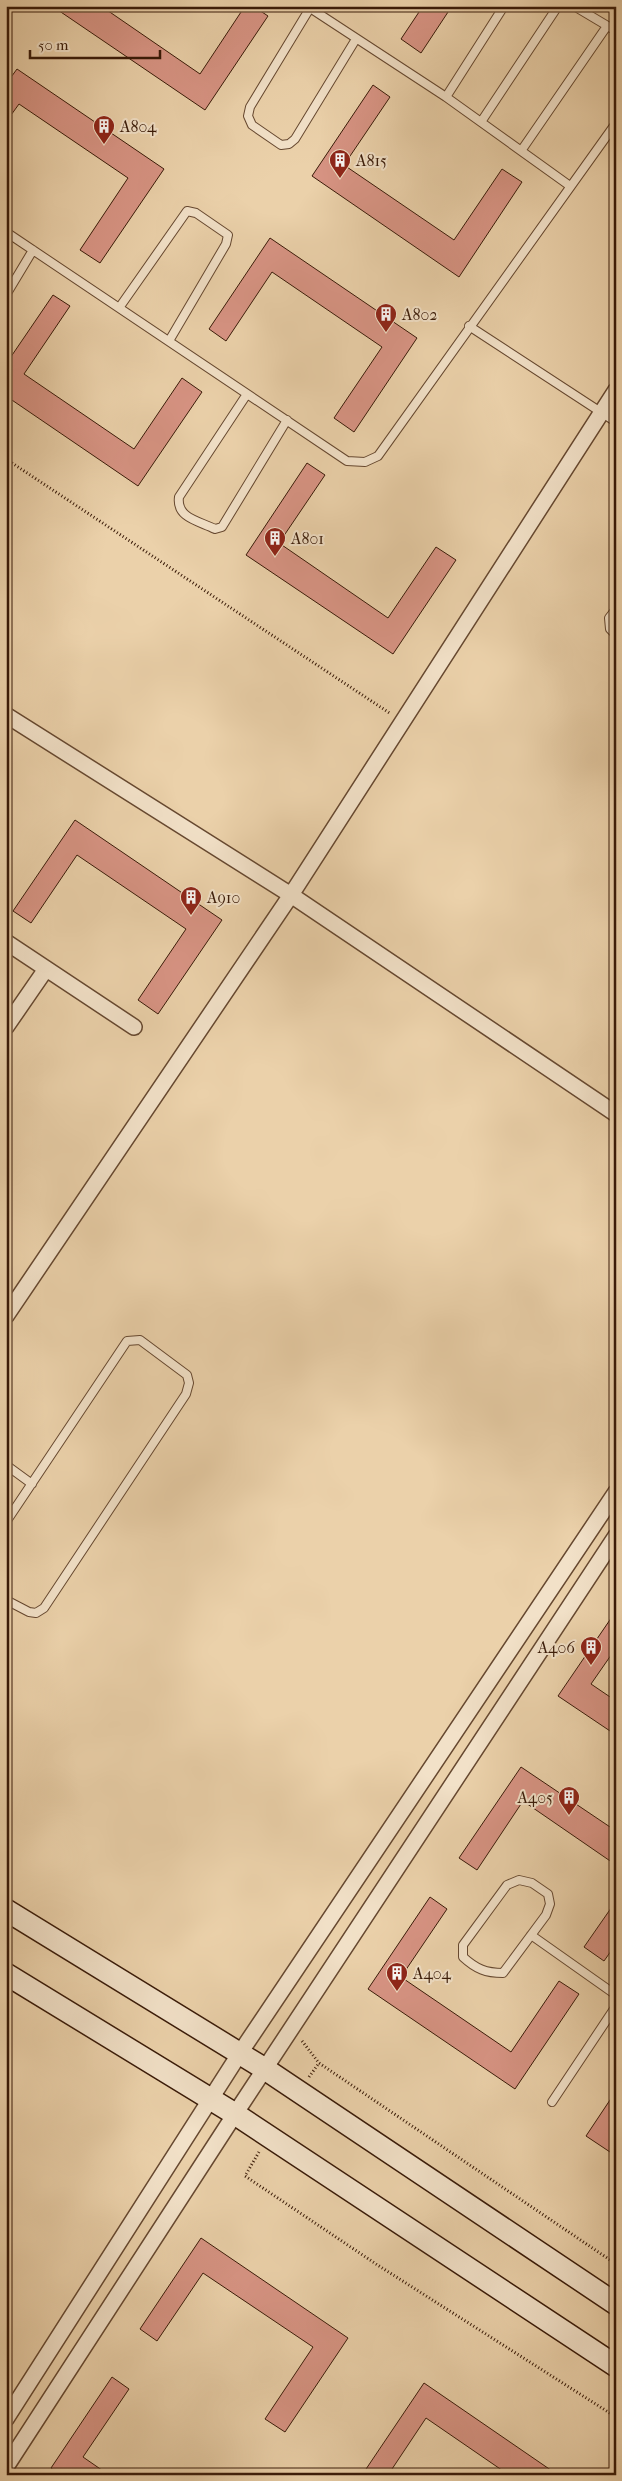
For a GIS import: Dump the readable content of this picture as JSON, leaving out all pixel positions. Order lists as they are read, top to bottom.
{
  "places": {
    "building": [
      "A804",
      "A815",
      "A802",
      "A801",
      "A910",
      "A406",
      "A405",
      "A404"
    ]
  },
  "scale_bar": "50 m"
}
